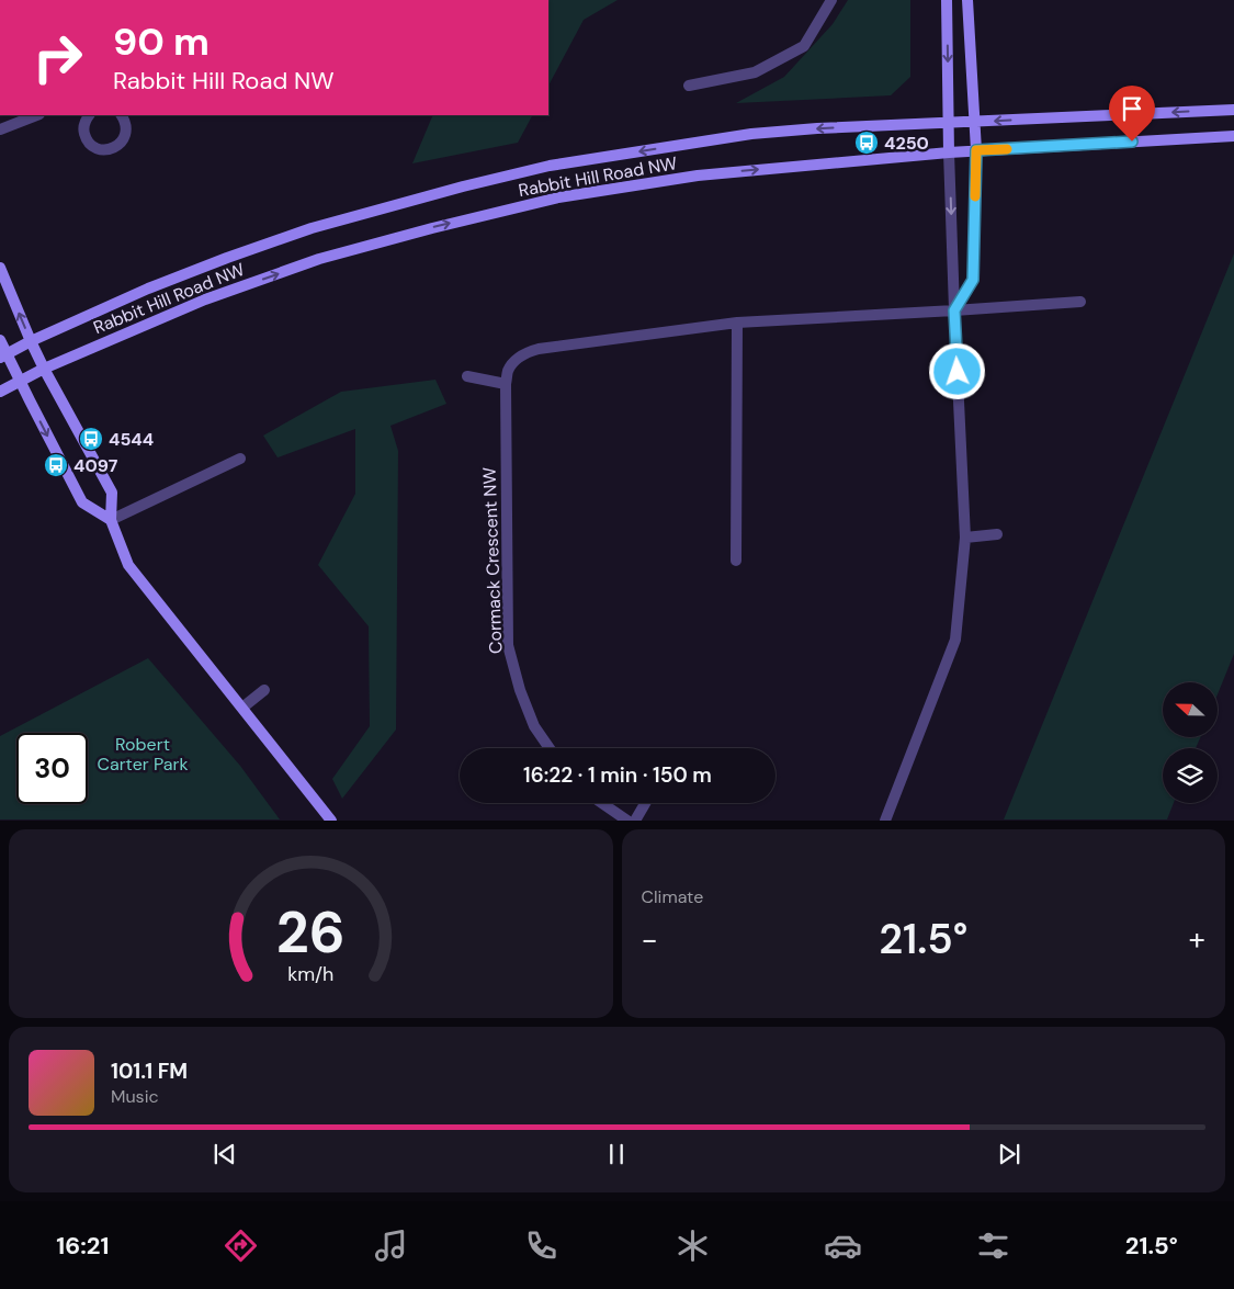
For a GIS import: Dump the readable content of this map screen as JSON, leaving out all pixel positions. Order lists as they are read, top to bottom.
{
  "streets": {
    "main road": ["Rabbit Hill Road NW"],
    "street": ["Cormack Crescent NW"]
  },
  "parks": ["Robert Carter Park"],
  "places": {
    "bus stop": ["4250", "4544", "4097"]
  },
  "north": "left",
  "page": {
    "turn": ["90 m", "Rabbit Hill Road NW"],
    "limit": "30",
    "trip": "16:22 · 1 min · 150 m",
    "tile": "Climate",
    "heat": ["−", "21.5°", "+"],
    "song": ["101.1 FM", "Music"],
    "tabs": ["16:21", "21.5°"],
    "gauge": ["26", "km/h"]
  }
}
